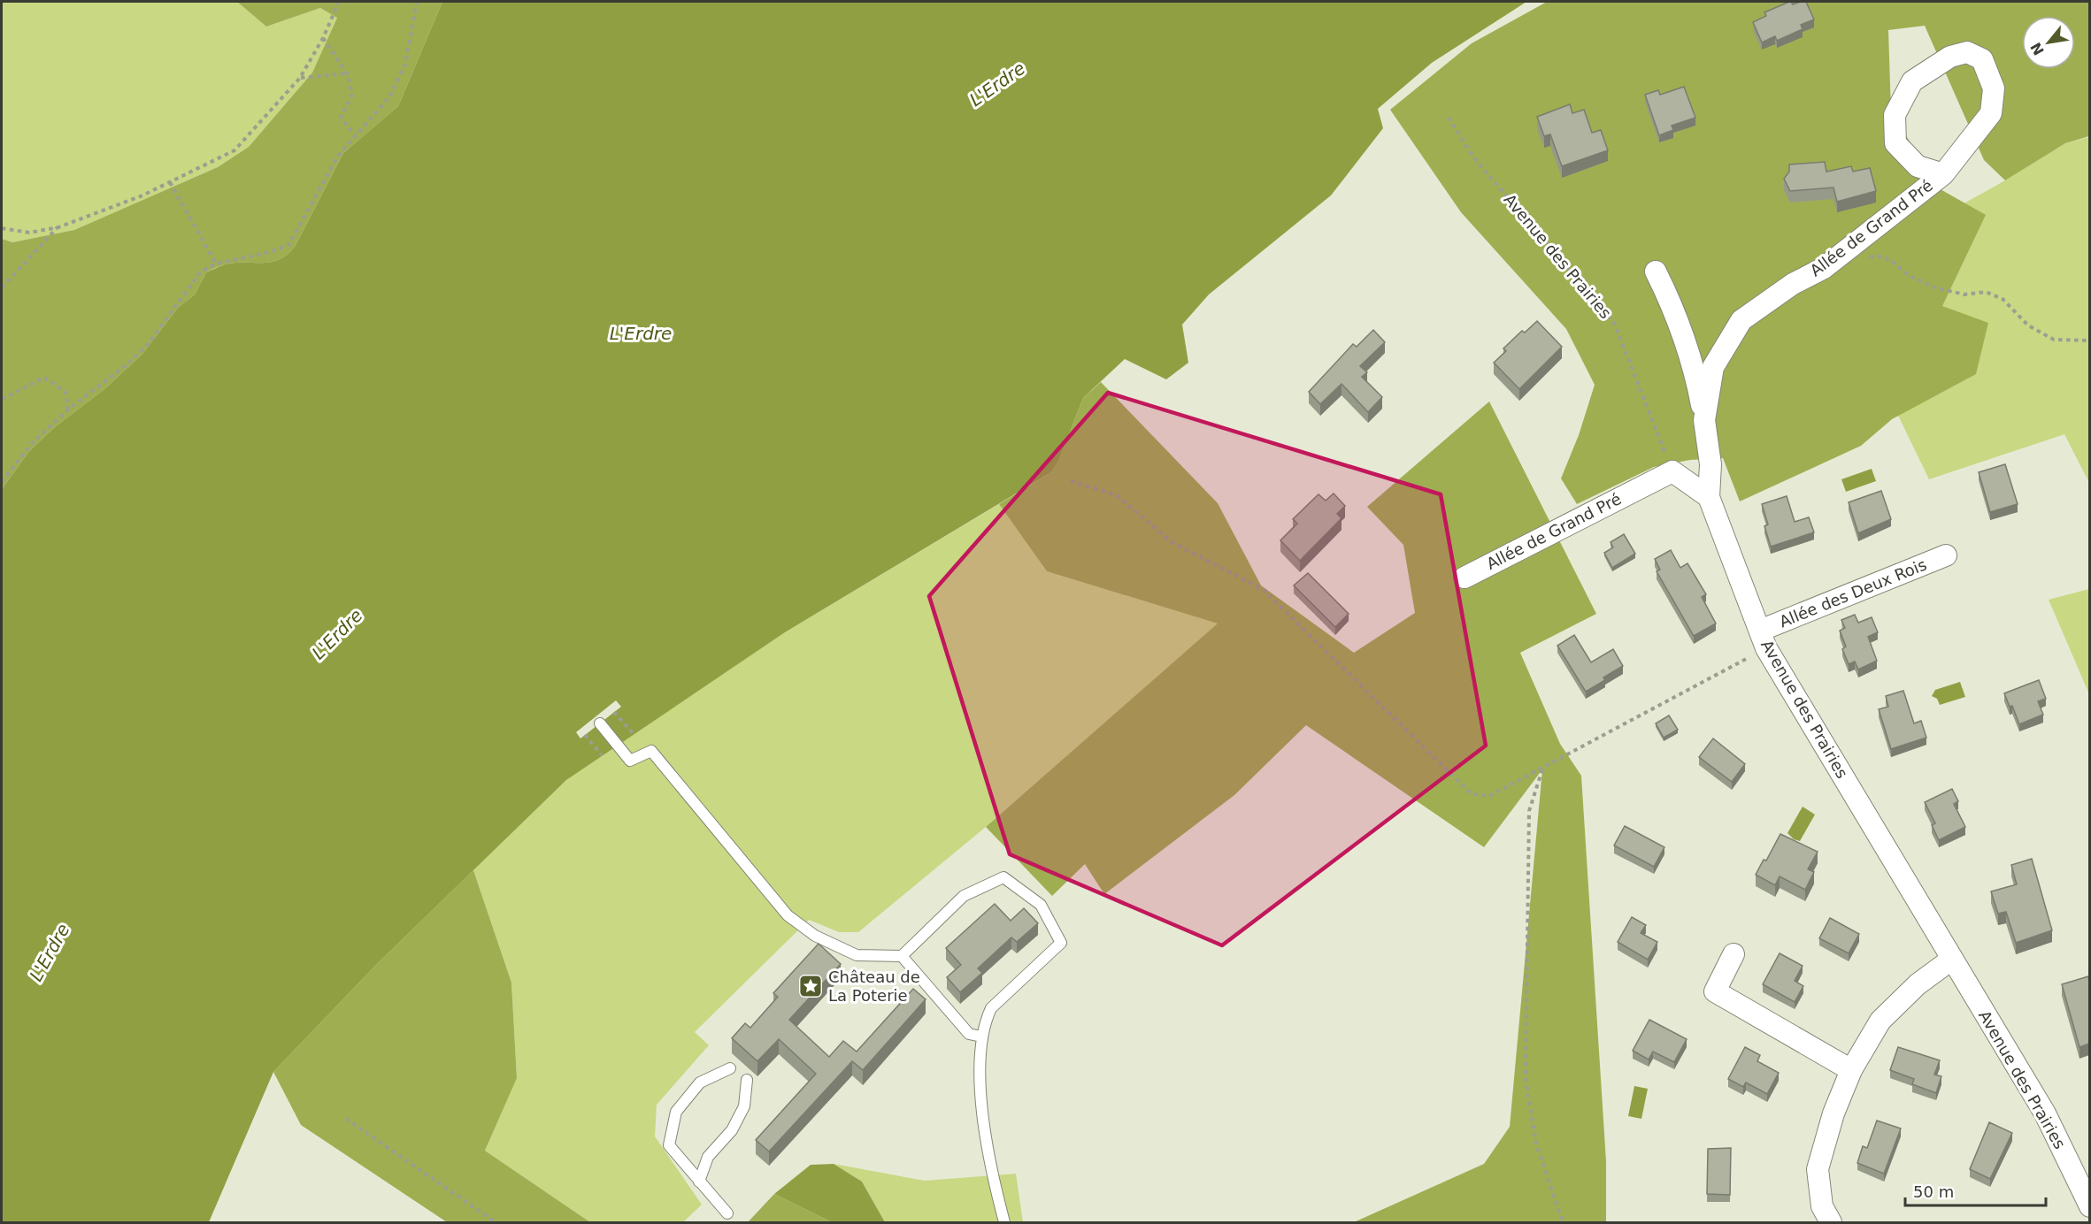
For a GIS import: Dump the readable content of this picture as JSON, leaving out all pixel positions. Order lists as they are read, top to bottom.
{
  "streets": {
    "street": ["Allée de Grand Pré", "Avenue des Prairies", "Allée des Deux Rois"]
  },
  "crossings": [
    ["Allée de Grand Pré", "Avenue des Prairies"],
    ["Avenue des Prairies", "Allée des Deux Rois"]
  ],
  "water": ["L'Erdre"],
  "places": {
    "place": ["Château de La Poterie"]
  },
  "scale_bar": "50 m",
  "north": "bottom left"
}
